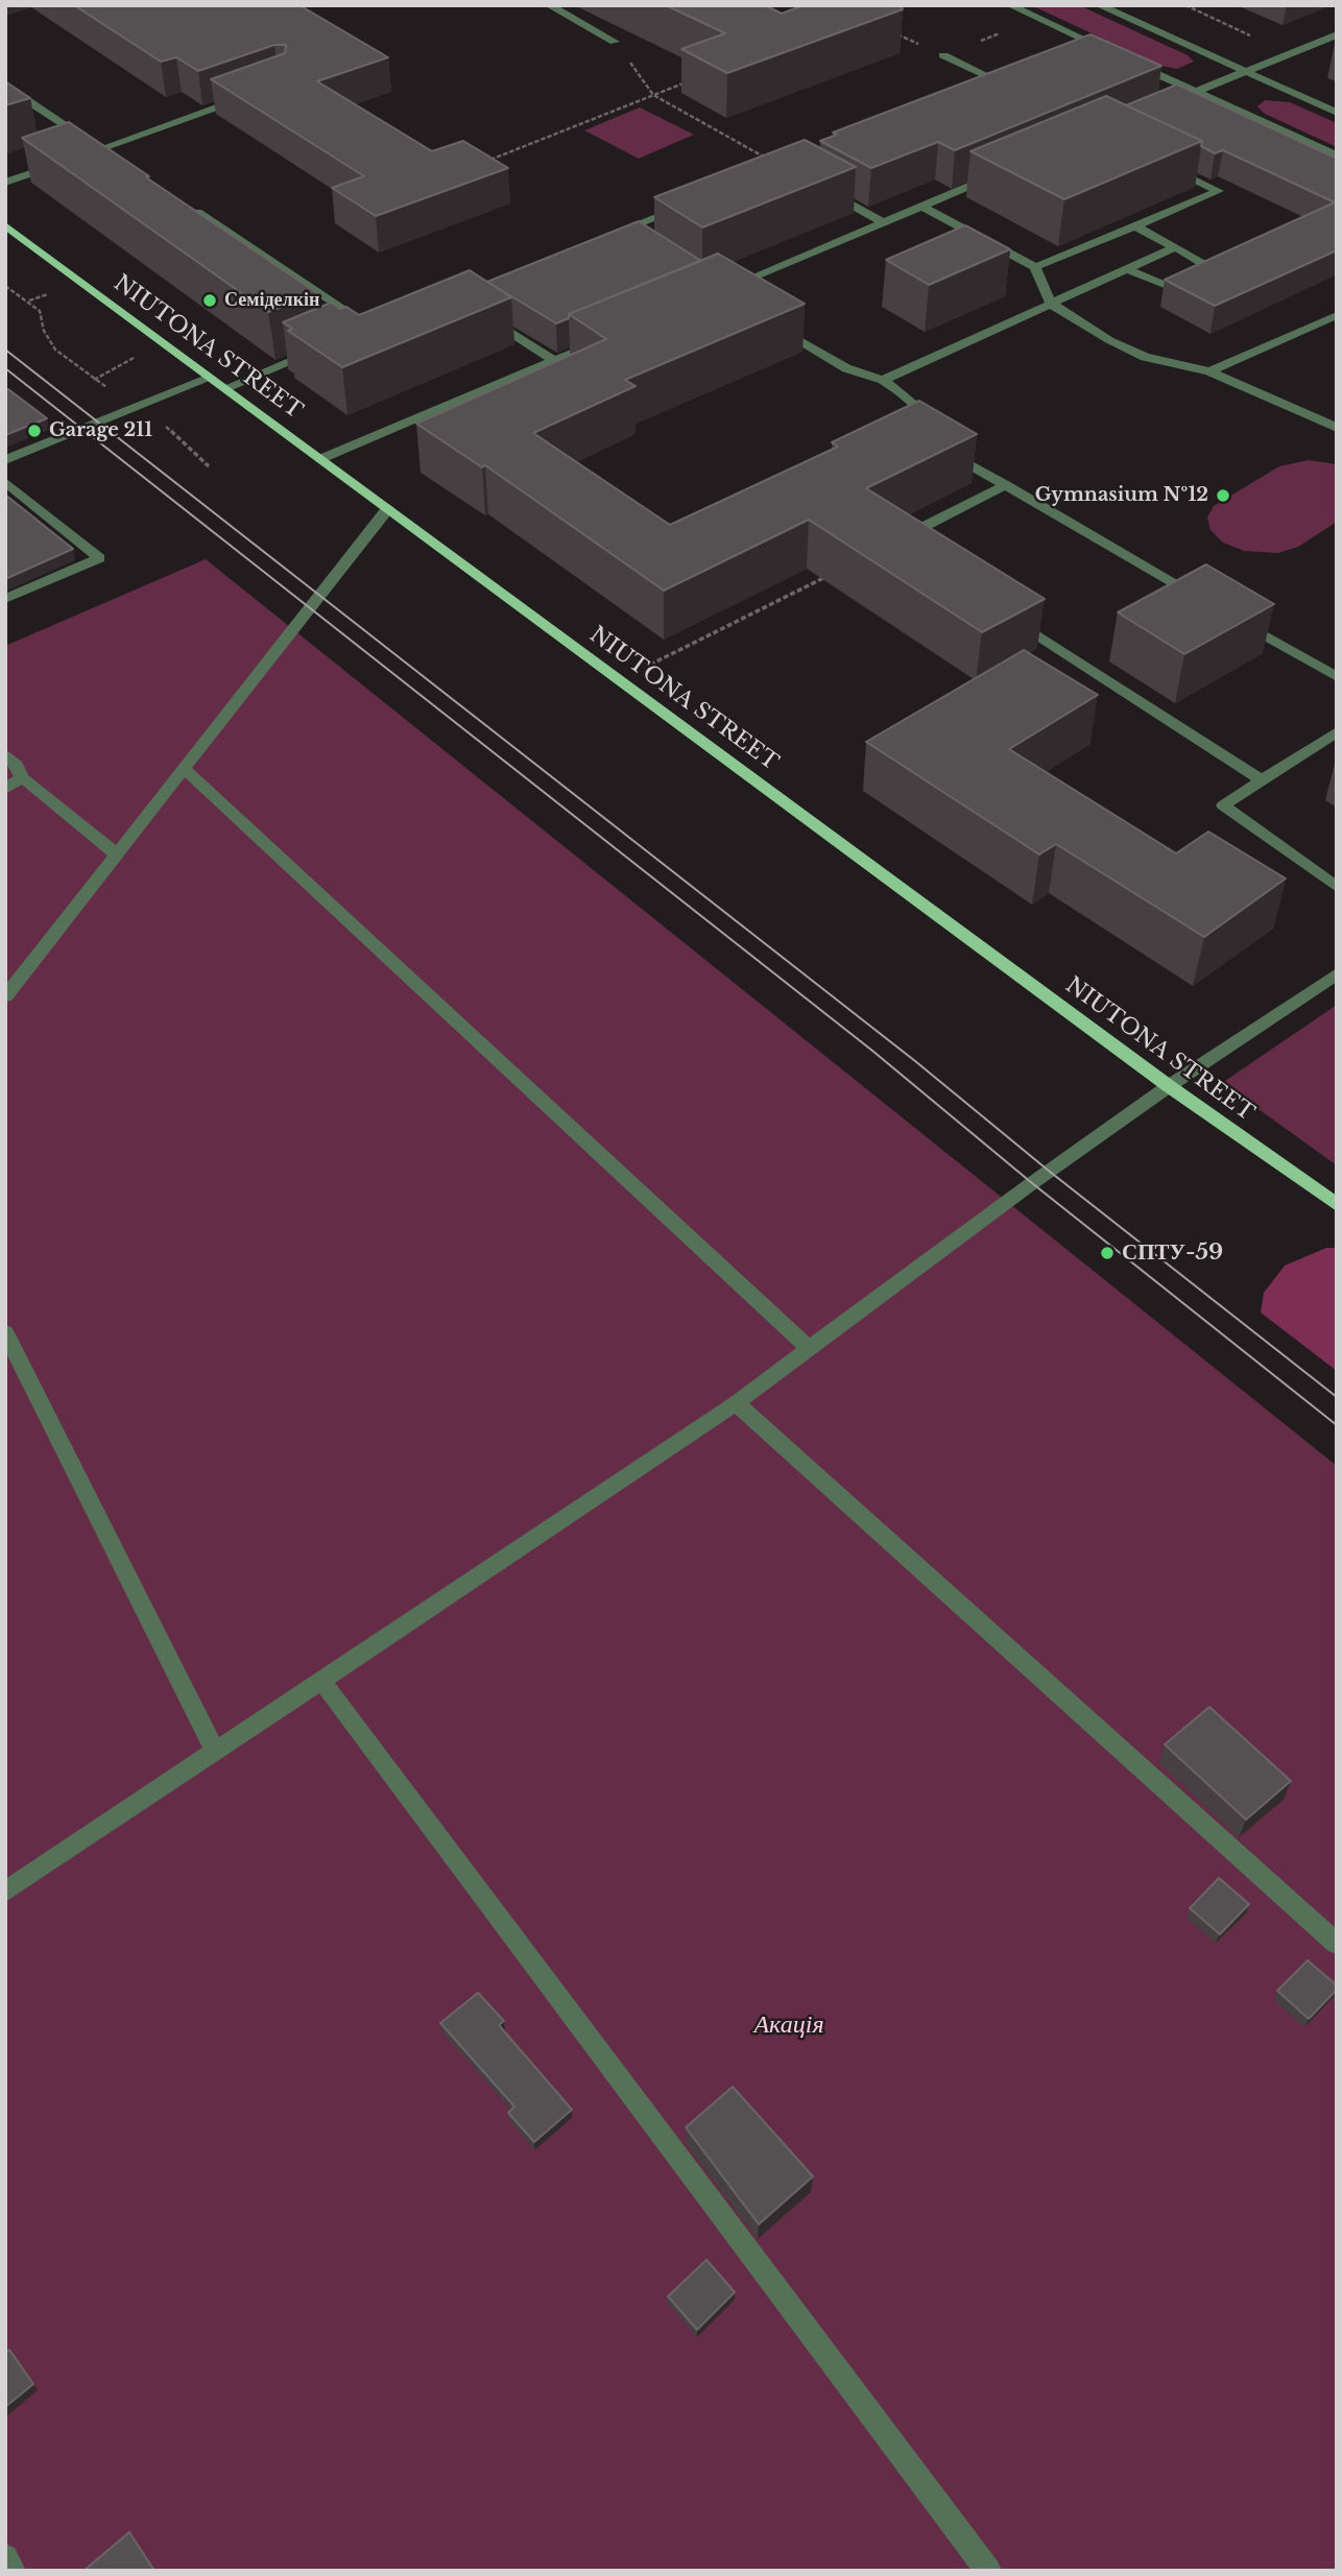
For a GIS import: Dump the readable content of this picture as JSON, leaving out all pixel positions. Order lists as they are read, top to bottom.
{
  "streets": {
    "main road": ["NIUTONA STREET"]
  },
  "parks": ["Акація"],
  "places": [
    "Семіделкін",
    "Garage 211",
    "Gymnasium №12",
    "СПТУ-59"
  ]
}
